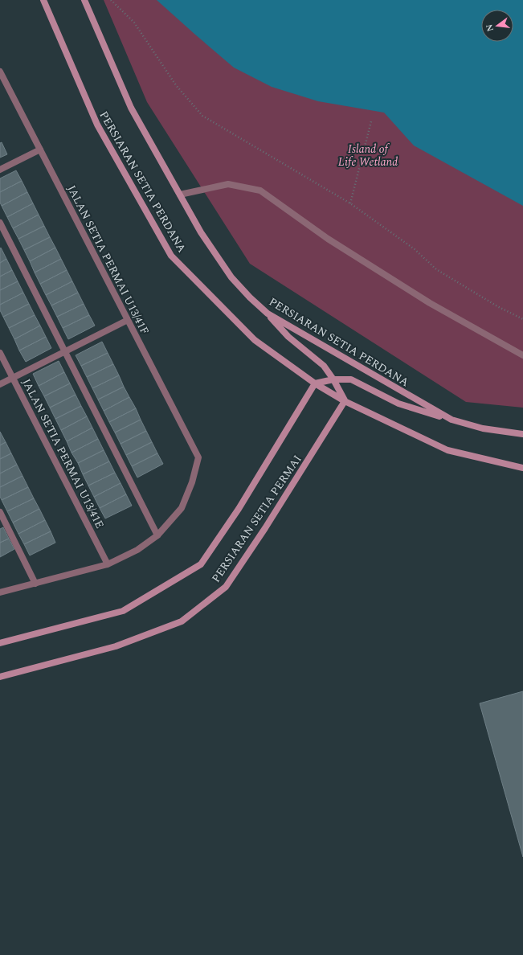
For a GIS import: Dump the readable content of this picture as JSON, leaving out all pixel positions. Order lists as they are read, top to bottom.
{
  "streets": {
    "main road": ["PERSIARAN SETIA PERDANA", "PERSIARAN SETIA PERMAI"],
    "street": ["JALAN SETIA PERMAI U13/41F", "JALAN SETIA PERMAI U13/41E"]
  },
  "crossings": [
    ["PERSIARAN SETIA PERDANA", "PERSIARAN SETIA PERMAI"]
  ],
  "parks": ["Island of Life Wetland"],
  "north": "left"
}
